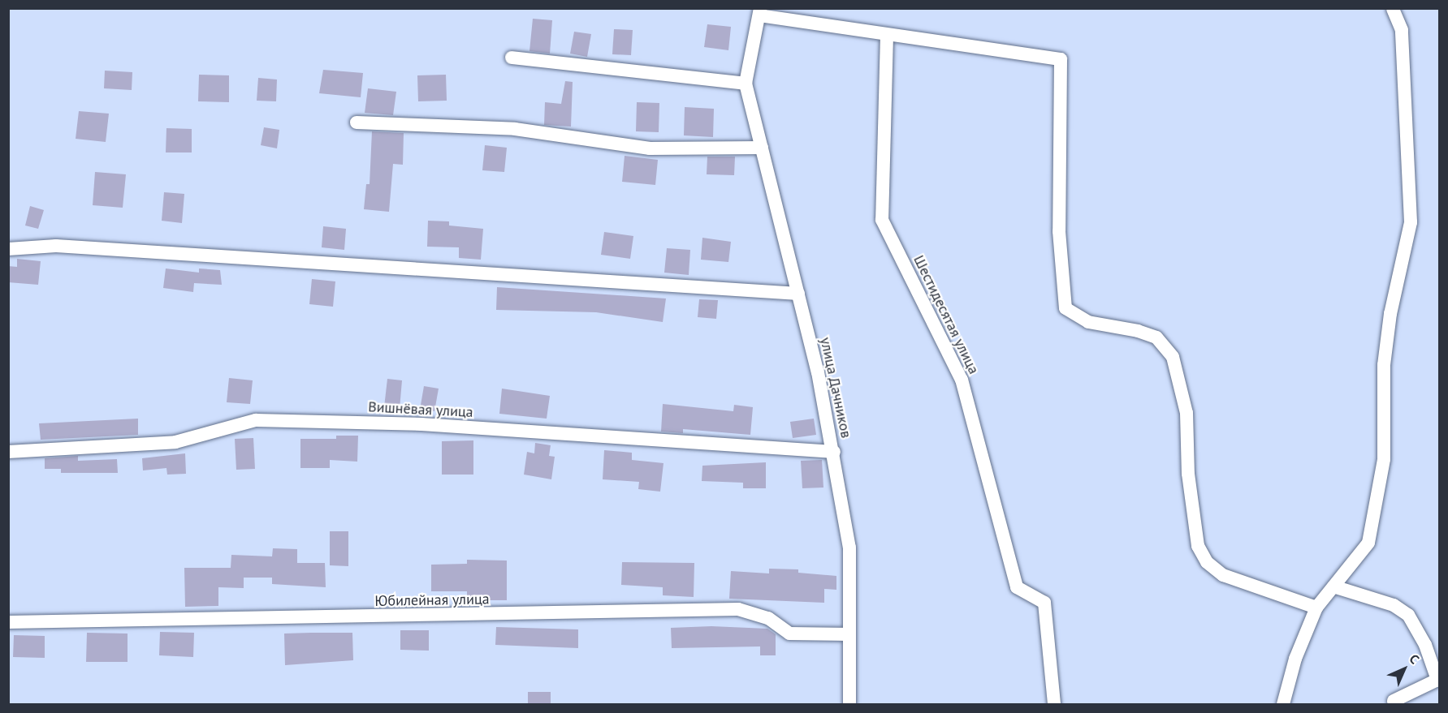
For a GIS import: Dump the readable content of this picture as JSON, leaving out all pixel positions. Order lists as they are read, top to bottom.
{
  "streets": {
    "street": [
      "Шестидесятая улица",
      "улица Дачников",
      "Вишнёвая улица",
      "Юбилейная улица"
    ]
  },
  "crossings": [
    ["улица Дачников", "Вишнёвая улица"],
    ["улица Дачников", "Юбилейная улица"]
  ],
  "north": "top right"
}
